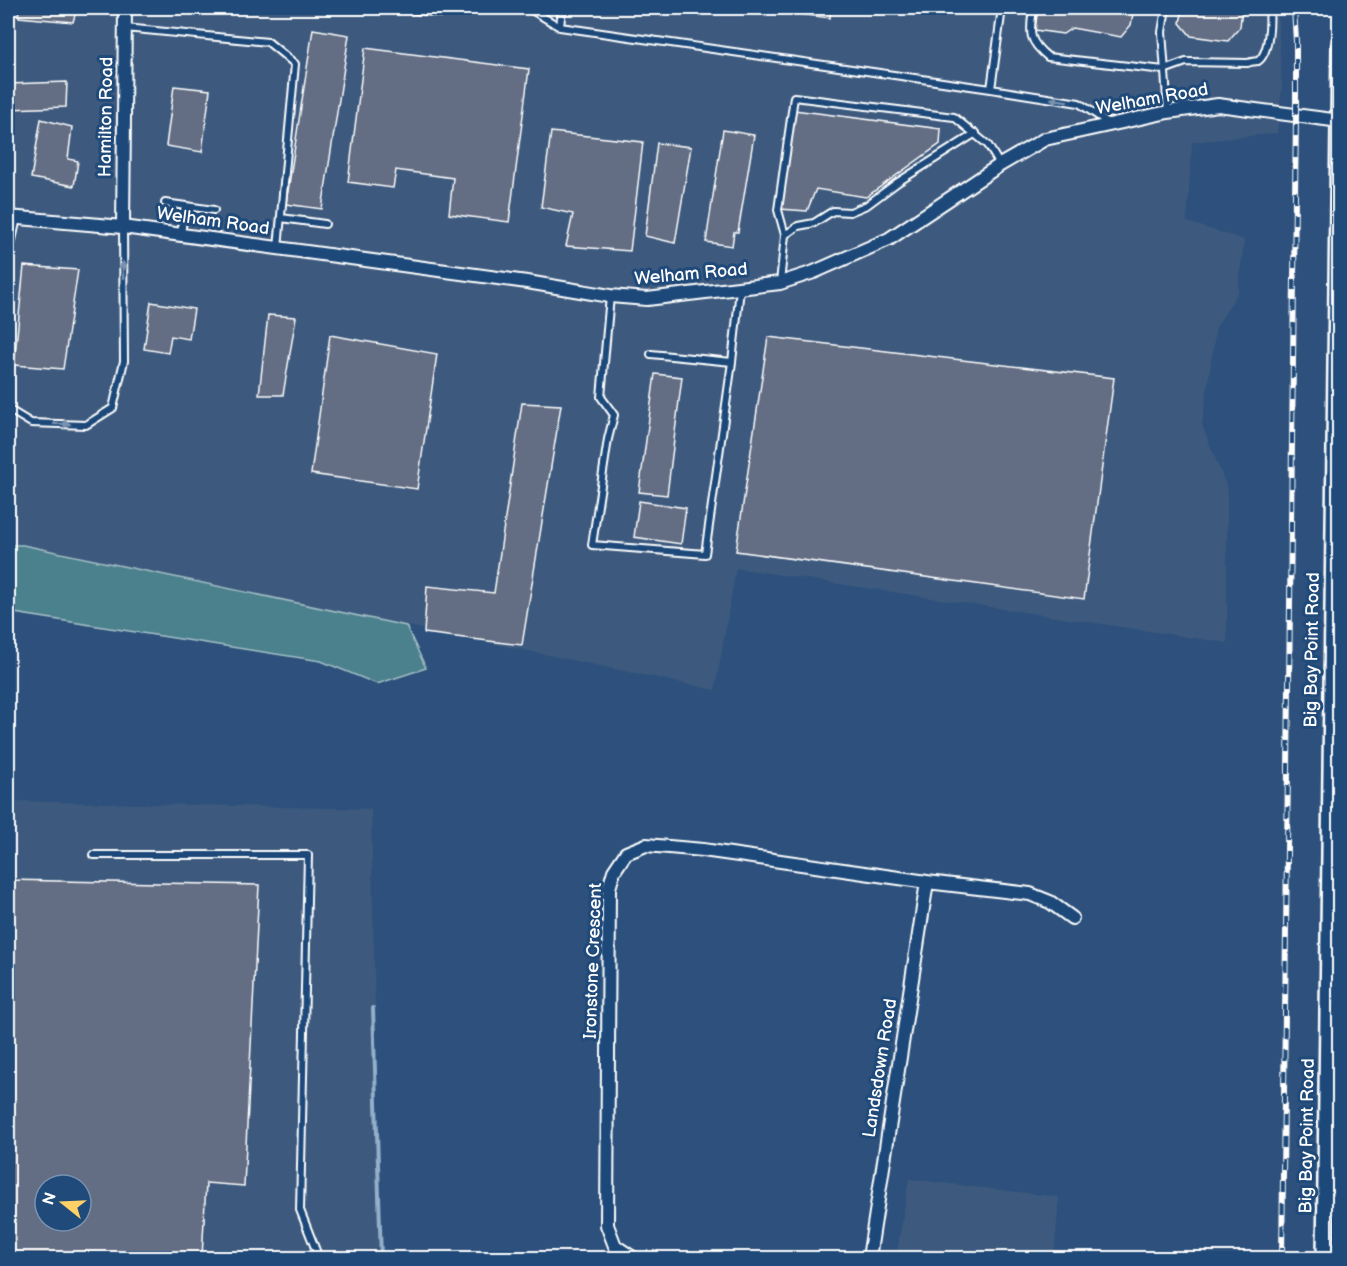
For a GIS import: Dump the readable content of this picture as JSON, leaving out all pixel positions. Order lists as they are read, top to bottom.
{
  "streets": {
    "street": [
      "Welham Road",
      "Hamilton Road",
      "Big Bay Point Road",
      "Ironstone Crescent",
      "Landsdown Road"
    ]
  },
  "crossings": [
    ["Welham Road", "Hamilton Road"],
    ["Welham Road", "Big Bay Point Road"],
    ["Ironstone Crescent", "Landsdown Road"]
  ],
  "north": "left"
}
